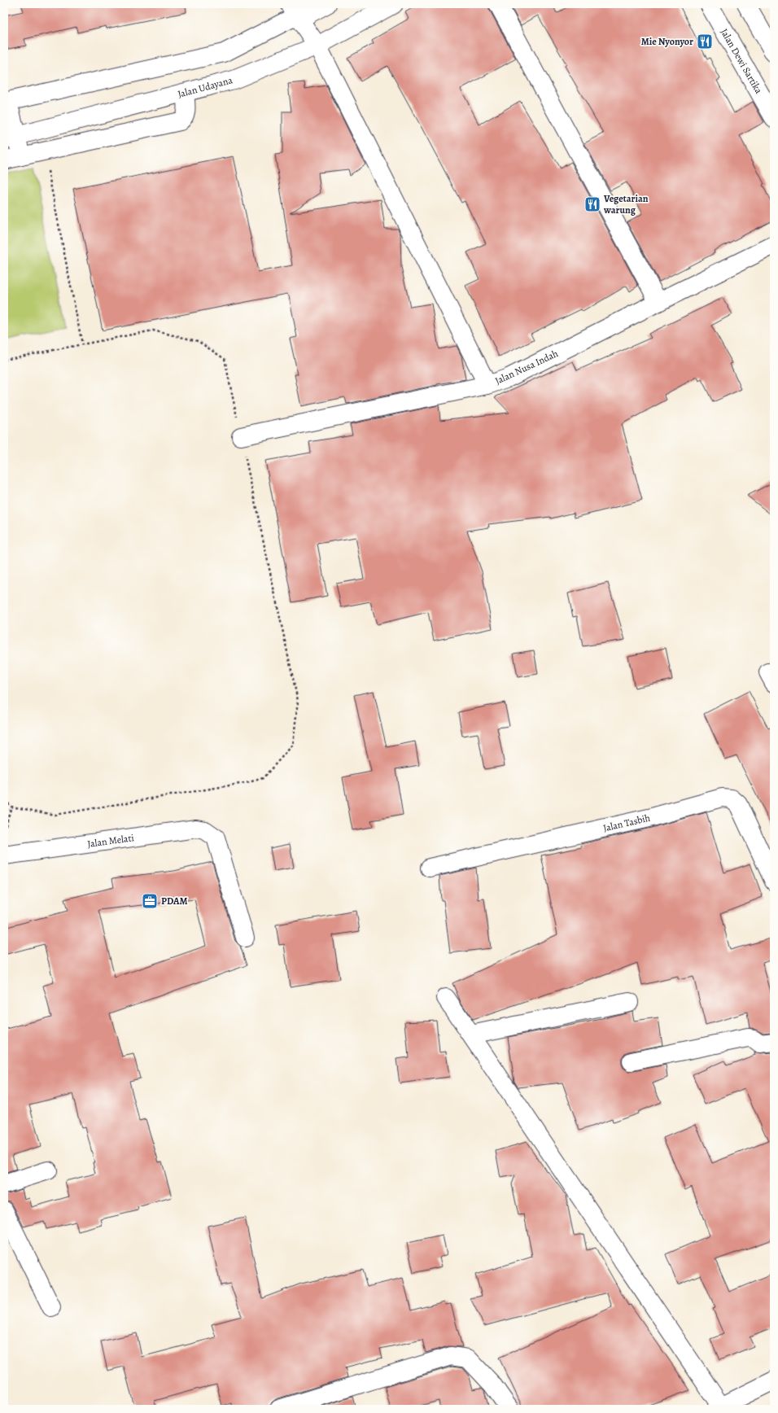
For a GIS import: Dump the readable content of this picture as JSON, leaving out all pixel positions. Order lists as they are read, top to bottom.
{
  "streets": {
    "street": [
      "Jalan Dewi Sartika",
      "Jalan Udayana",
      "Jalan Nusa Indah",
      "Jalan Tasbih",
      "Jalan Melati"
    ]
  },
  "places": {
    "restaurant": ["Mie Nyonyor", "Vegetarian warung"],
    "office": ["PDAM"]
  }
}
